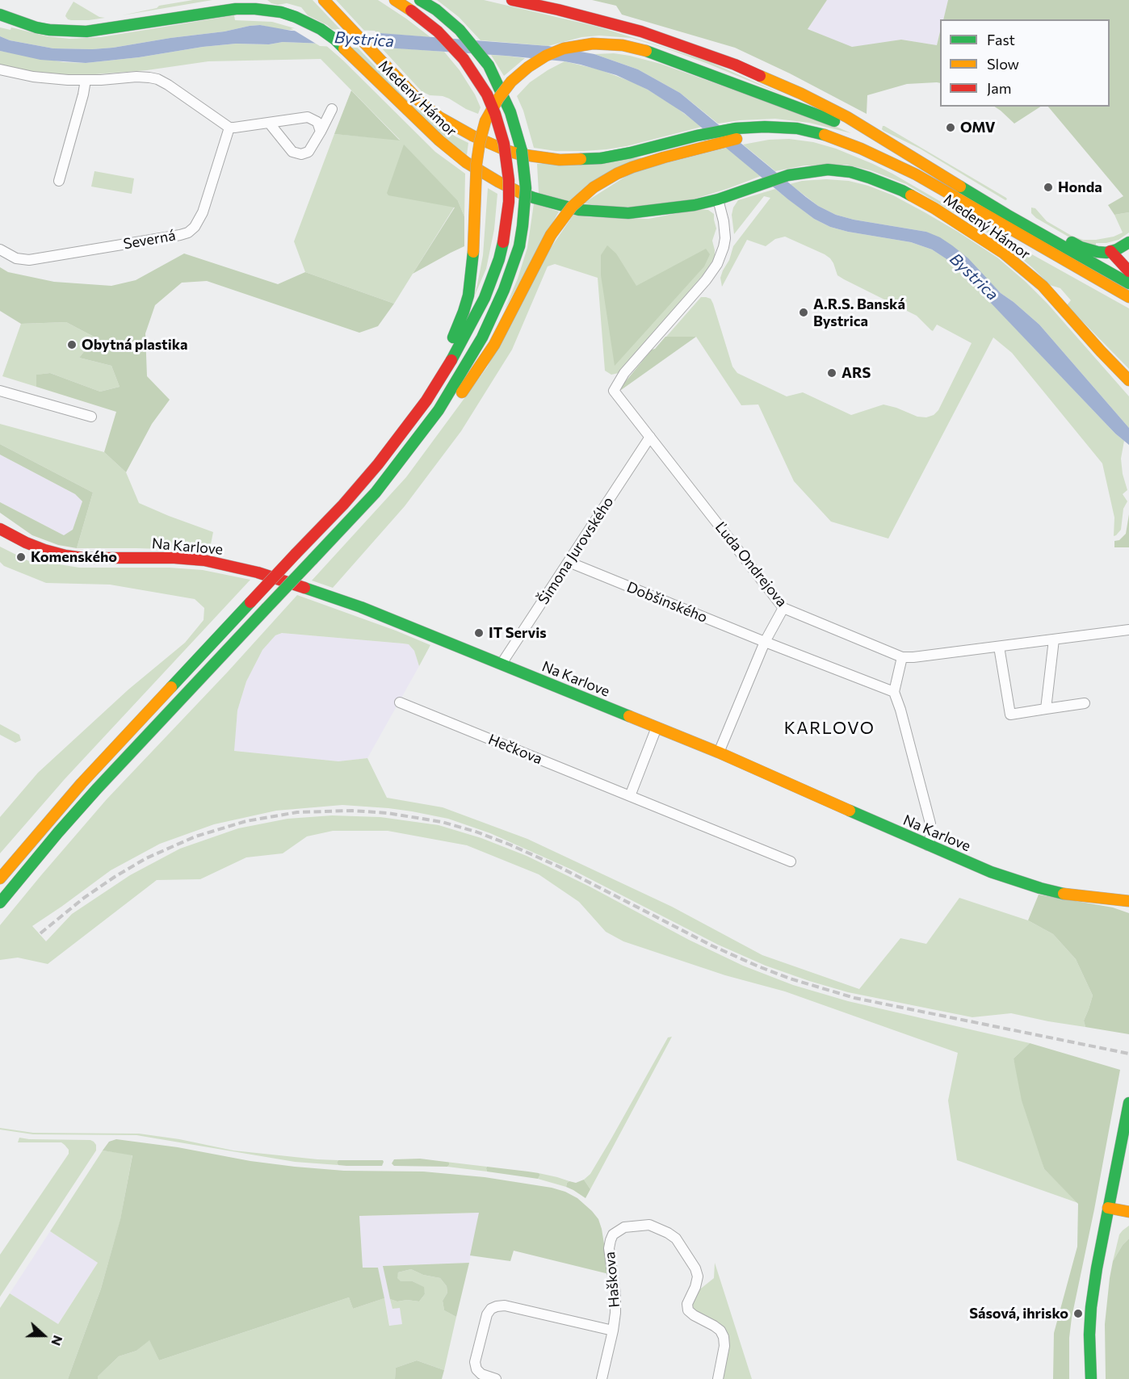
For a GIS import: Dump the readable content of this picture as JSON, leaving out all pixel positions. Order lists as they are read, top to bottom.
{
  "streets": {
    "main road": ["Medený Hámor", "Na Karlove"],
    "street": [
      "Severná",
      "Šimona Jurovského",
      "Ľuda Ondrejova",
      "Dobšinského",
      "Hečkova",
      "Haškova"
    ]
  },
  "crossings": [
    ["Medený Hámor", "Ľuda Ondrejova"],
    ["Na Karlove", "Šimona Jurovského"],
    ["Šimona Jurovského", "Ľuda Ondrejova"],
    ["Šimona Jurovského", "Dobšinského"]
  ],
  "districts": ["KARLOVO"],
  "water": ["Bystrica"],
  "places": [
    "OMV",
    "Honda",
    "A.R.S. Banská Bystrica",
    "Obytná plastika",
    "ARS",
    "Komenského",
    "IT Servis",
    "Sásová, ihrisko"
  ],
  "legend": ["Fast", "Slow", "Jam"],
  "north": "right"
}
